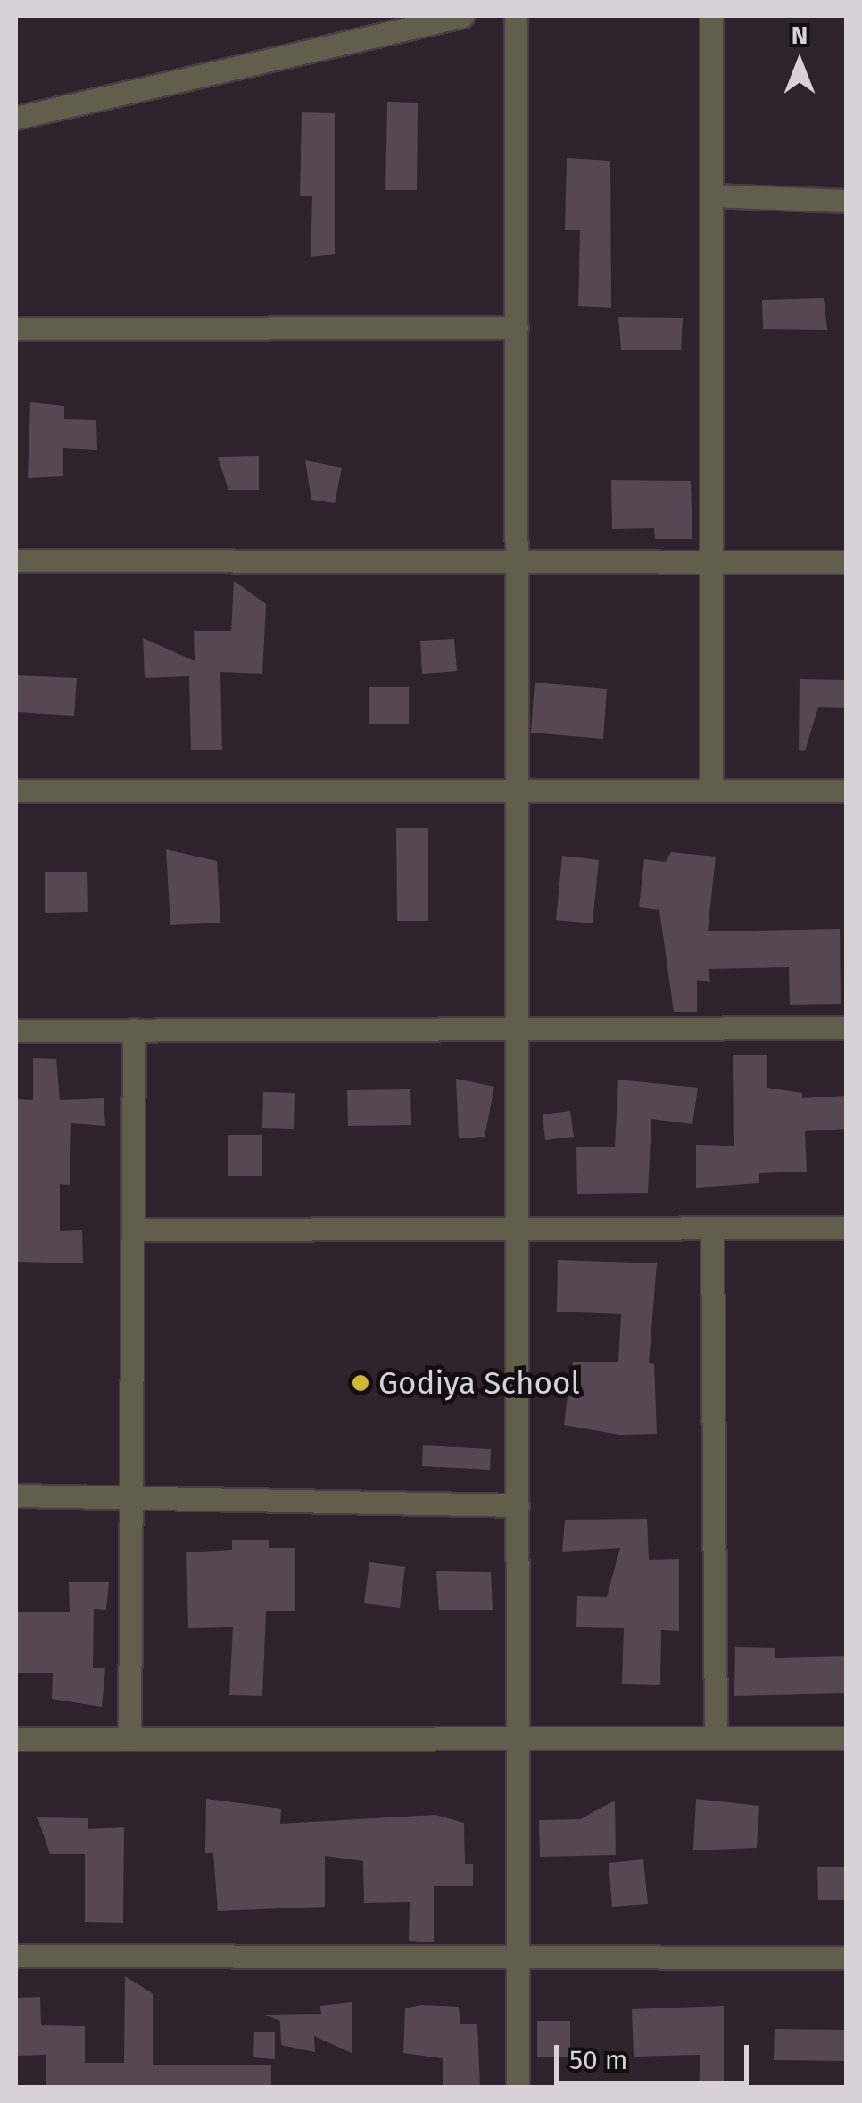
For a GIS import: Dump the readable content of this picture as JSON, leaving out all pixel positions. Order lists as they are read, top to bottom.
{
  "places": ["Godiya School"],
  "scale_bar": "50 m",
  "north": "top"
}
